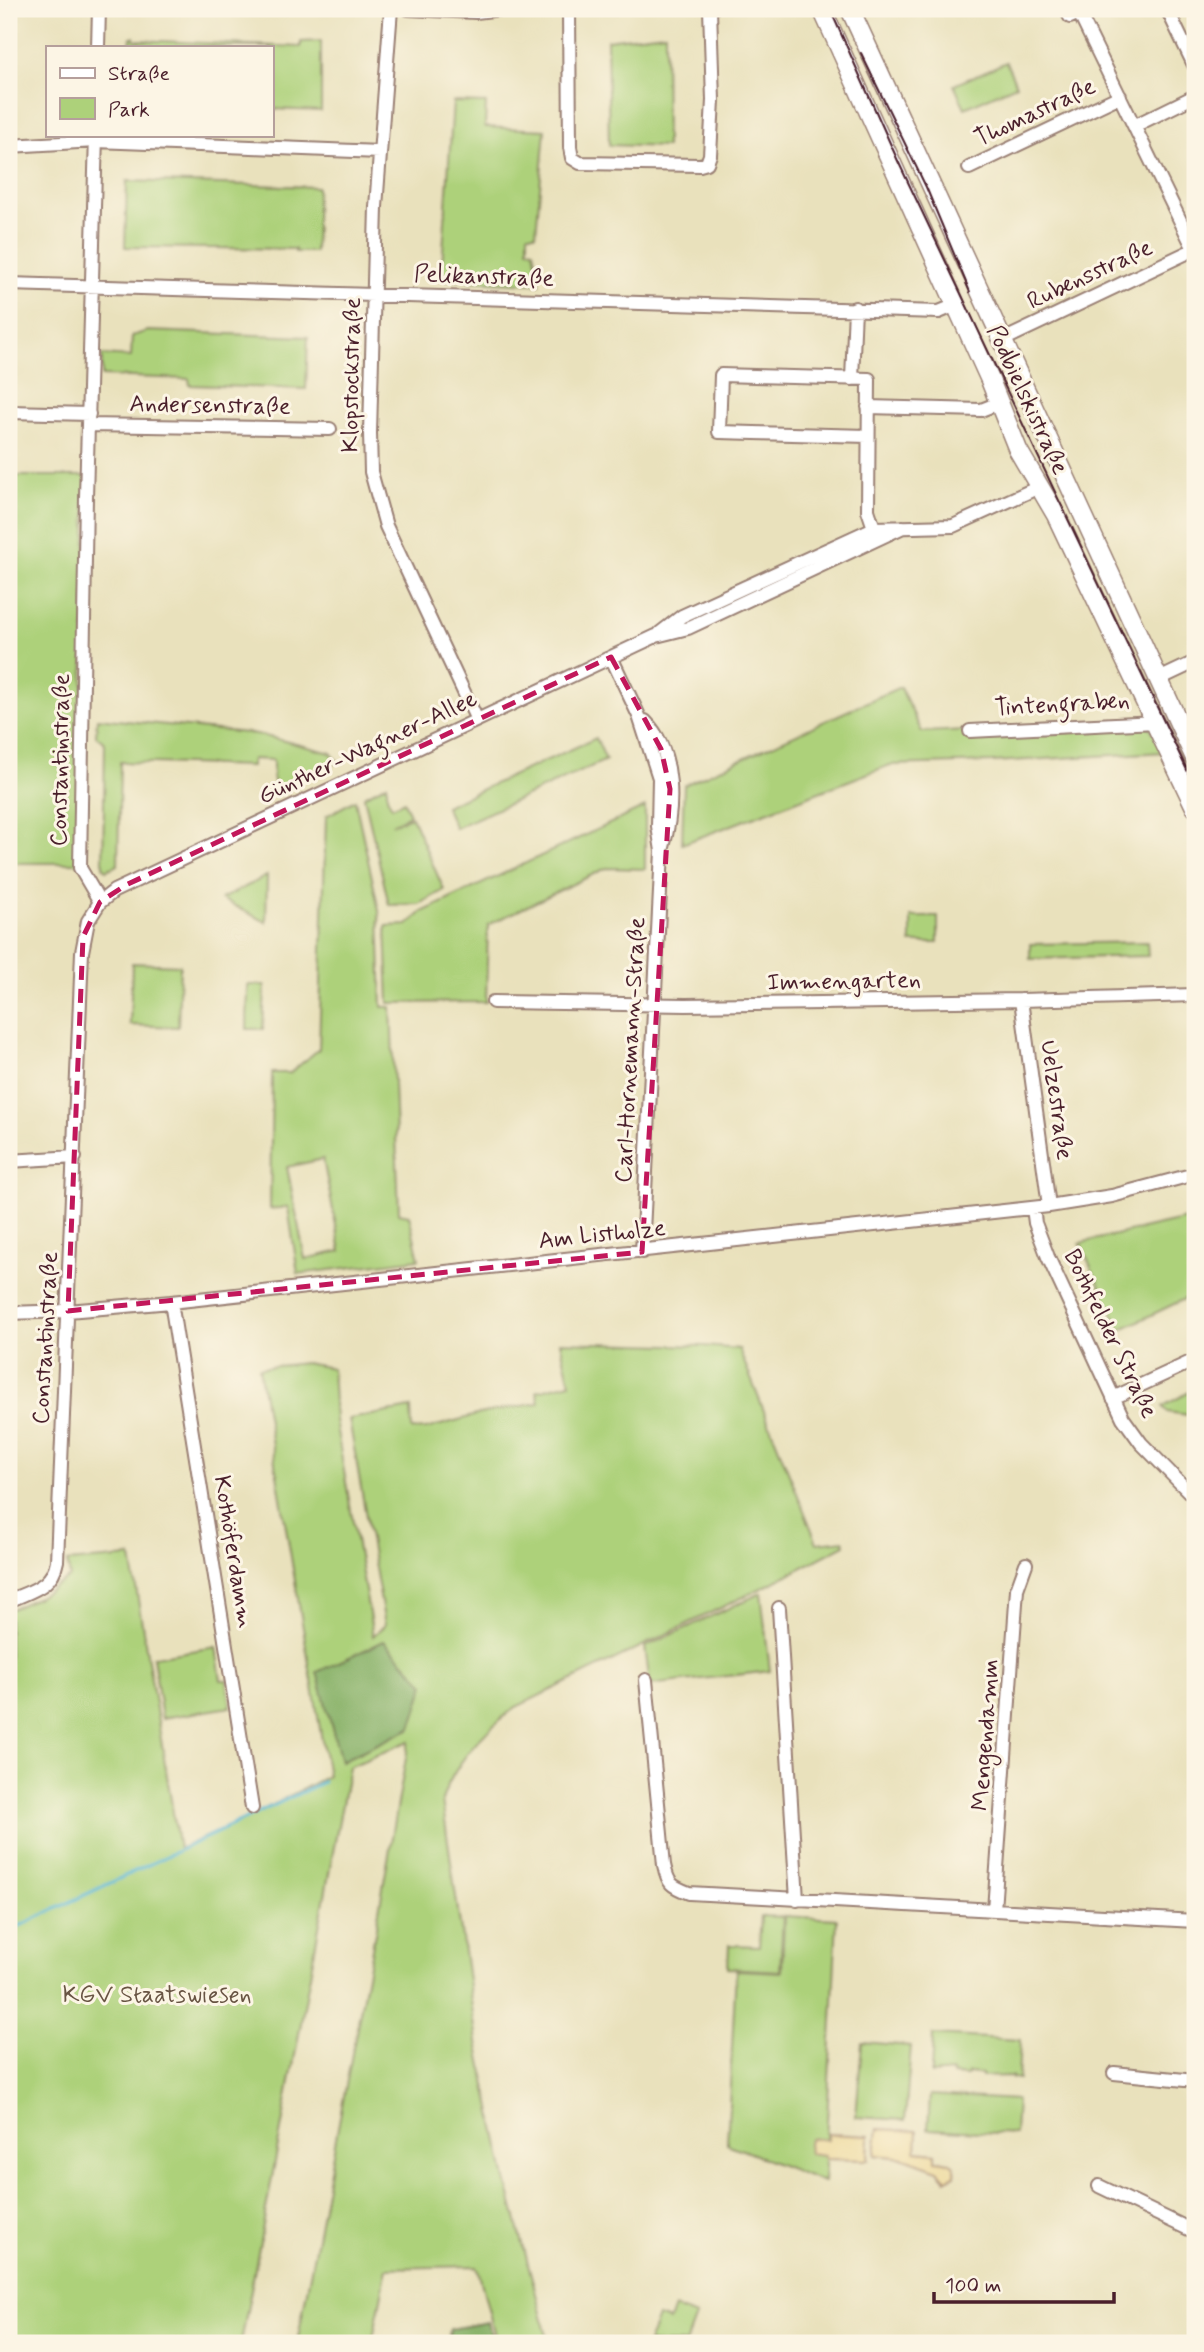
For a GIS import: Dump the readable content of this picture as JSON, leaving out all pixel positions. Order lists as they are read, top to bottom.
{
  "streets": {
    "main road": ["Podbielskistraße"],
    "street": [
      "Thomastraße",
      "Rubensstraße",
      "Pelikanstraße",
      "Klopstockstraße",
      "Andersenstraße",
      "Tintengraben",
      "Günther-Wagner-Allee",
      "Constantinstraße",
      "Immengarten",
      "Carl-Hornemann-Straße",
      "Uelzestraße",
      "Am Listholze",
      "Bothfelder Straße",
      "Kothöferdamm",
      "Mengendamm"
    ]
  },
  "crossings": [
    ["Rubensstraße", "Podbielskistraße"],
    ["Pelikanstraße", "Klopstockstraße"],
    ["Pelikanstraße", "Podbielskistraße"],
    ["Pelikanstraße", "Constantinstraße"],
    ["Klopstockstraße", "Günther-Wagner-Allee"],
    ["Podbielskistraße", "Tintengraben"],
    ["Podbielskistraße", "Günther-Wagner-Allee"],
    ["Andersenstraße", "Constantinstraße"],
    ["Günther-Wagner-Allee", "Constantinstraße"],
    ["Günther-Wagner-Allee", "Carl-Hornemann-Straße"],
    ["Constantinstraße", "Am Listholze"],
    ["Immengarten", "Carl-Hornemann-Straße"],
    ["Immengarten", "Uelzestraße"],
    ["Carl-Hornemann-Straße", "Am Listholze"],
    ["Uelzestraße", "Am Listholze"],
    ["Am Listholze", "Bothfelder Straße"],
    ["Am Listholze", "Kothöferdamm"]
  ],
  "parks": ["KGV Staatswiesen"],
  "legend": ["Straße", "Park"],
  "scale_bar": "100 m"
}
